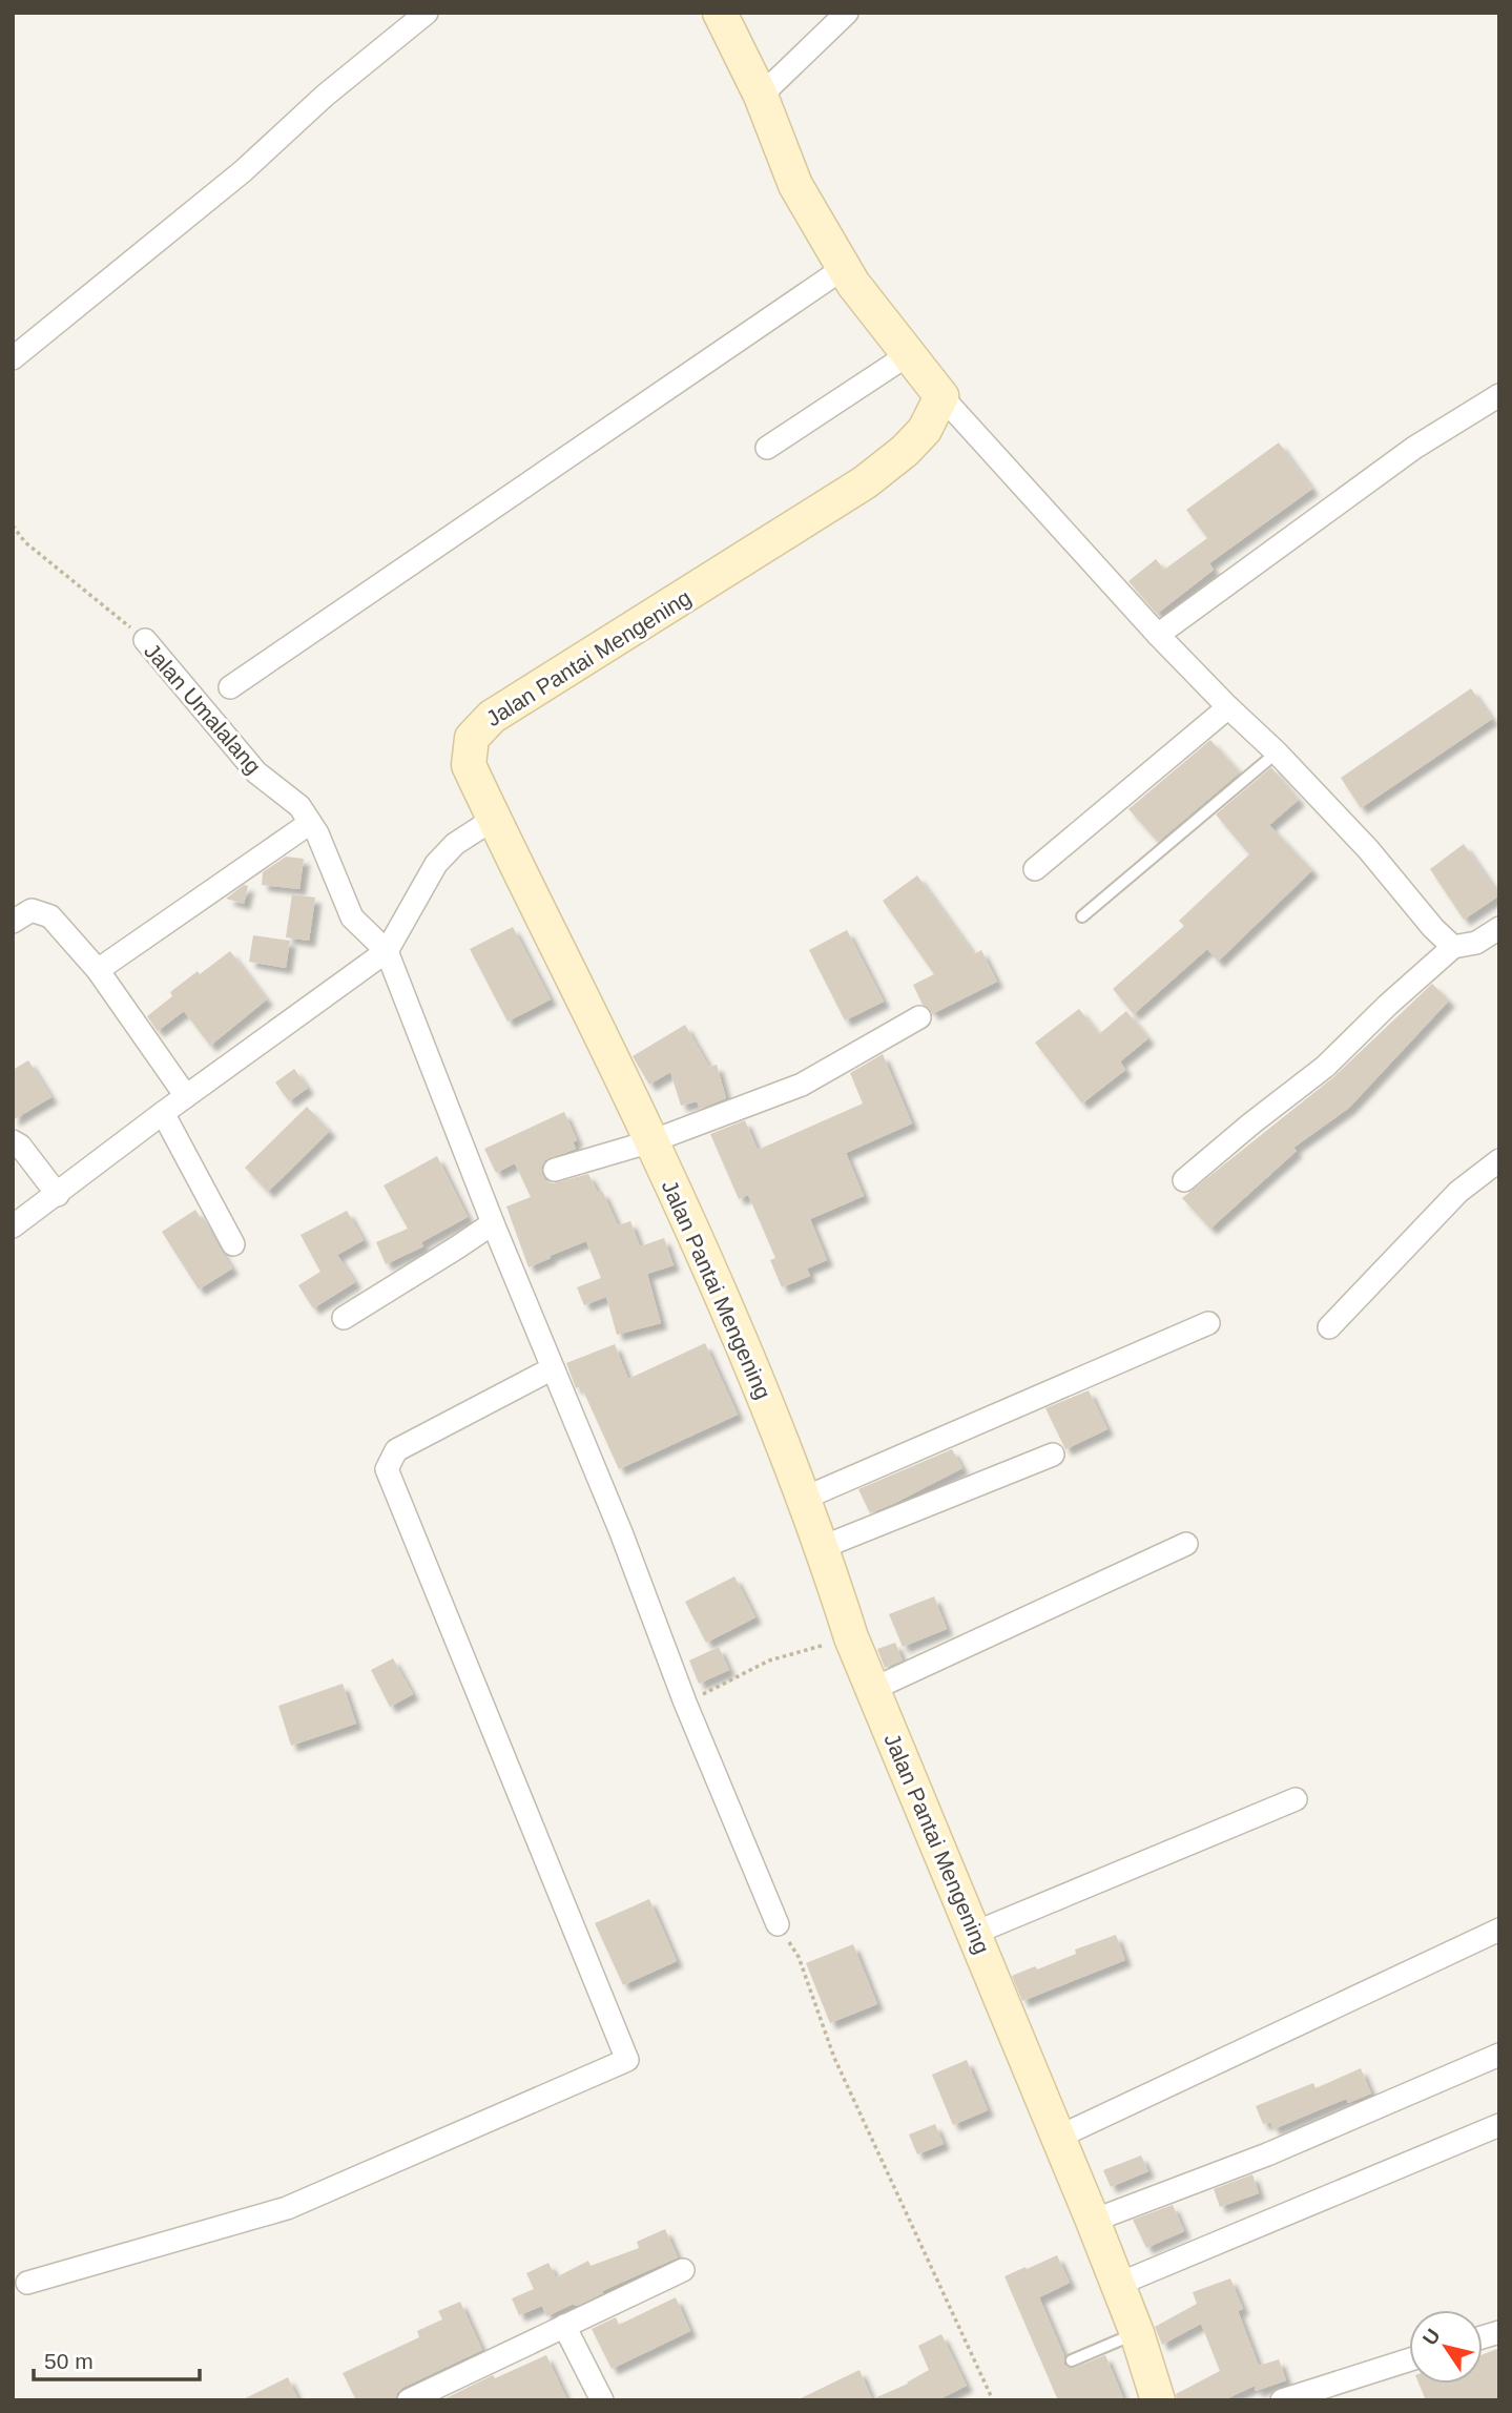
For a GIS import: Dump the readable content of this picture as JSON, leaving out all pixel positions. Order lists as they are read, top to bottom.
{
  "streets": {
    "street": ["Jalan Pantai Mengening", "Jalan Umalalang"]
  },
  "scale_bar": "50 m",
  "north": "top left"
}
